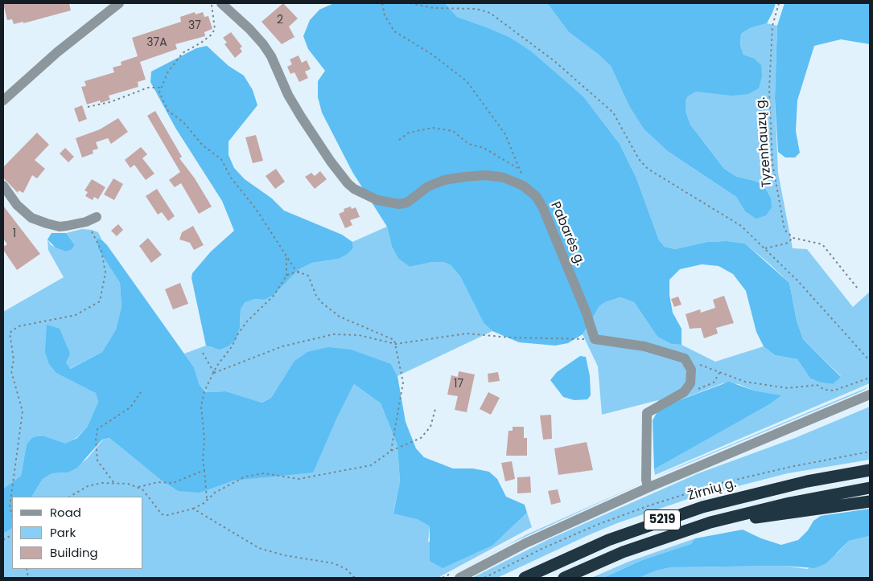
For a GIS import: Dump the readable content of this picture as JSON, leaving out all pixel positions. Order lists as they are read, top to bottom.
{
  "streets": {
    "highway": ["Žirnių g.", "5219"],
    "street": ["Pabarės g."],
    "path": ["Tyzenhauzų g."]
  },
  "house_numbers": [
    "2",
    "37",
    "37A",
    "1",
    "17"
  ],
  "legend": ["Road", "Park", "Building"]
}
